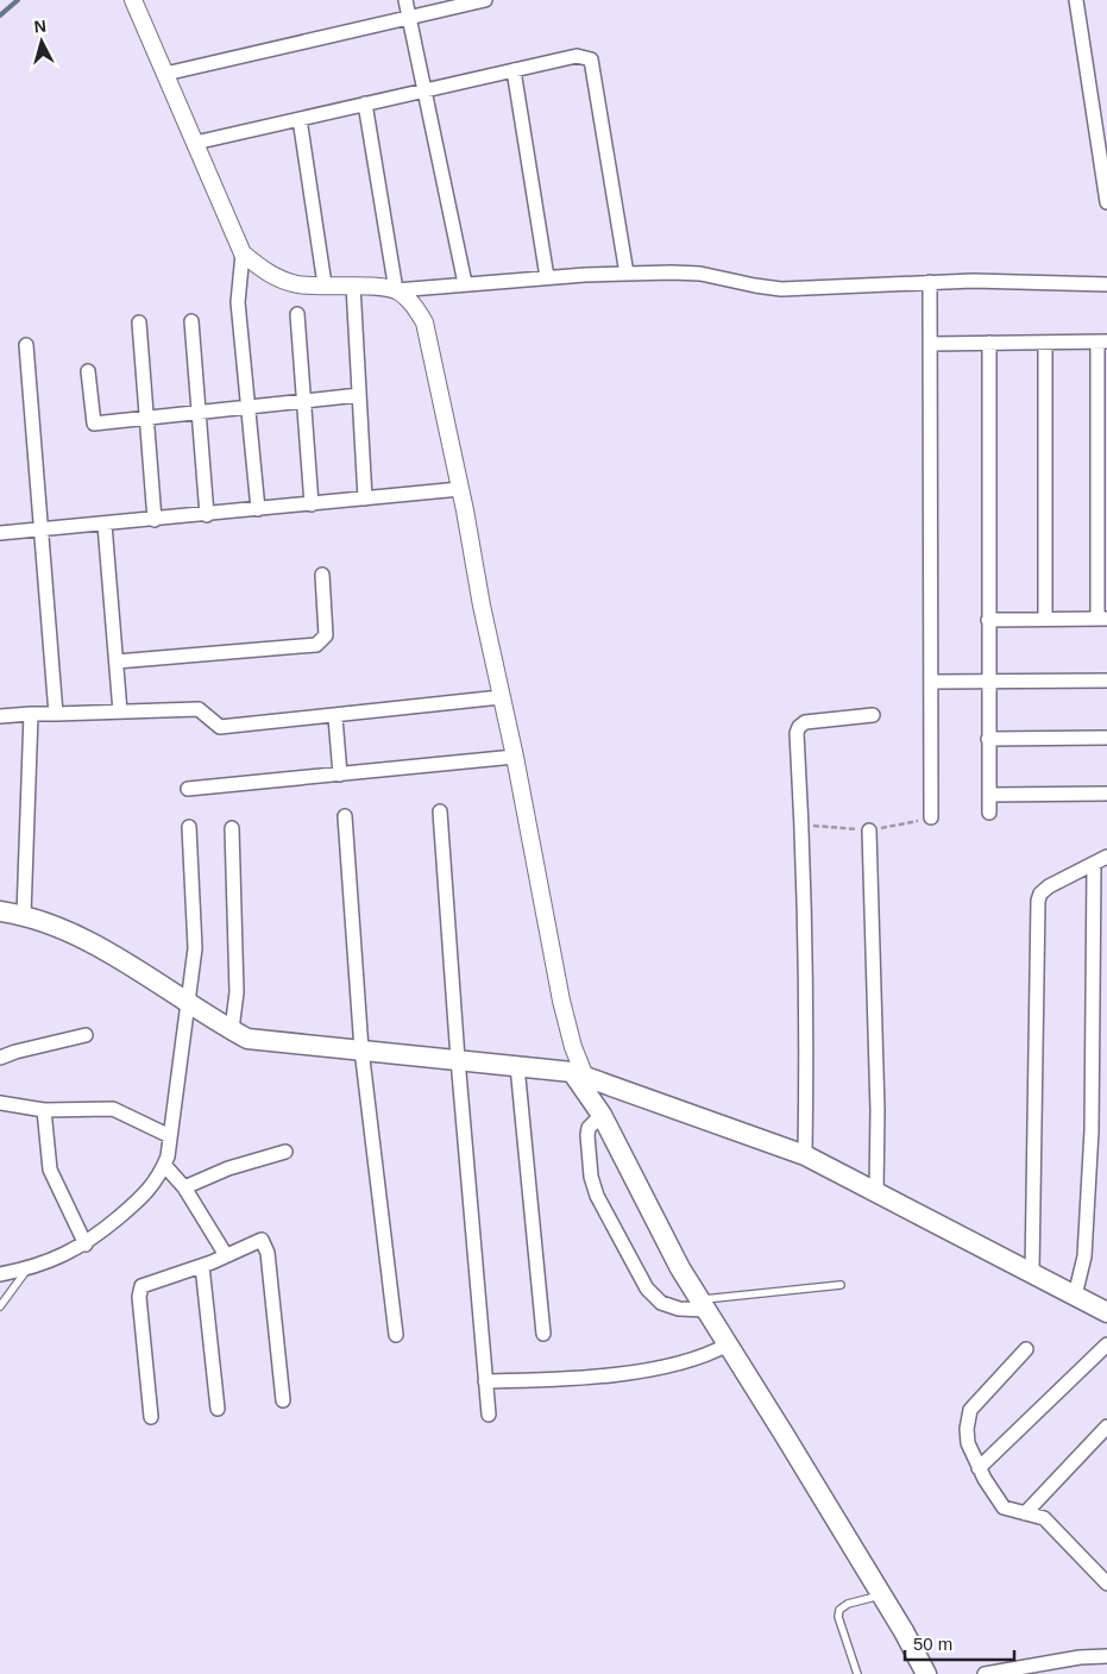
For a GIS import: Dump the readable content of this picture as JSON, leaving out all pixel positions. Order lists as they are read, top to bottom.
{
  "scale_bar": "50 m",
  "north": "top"
}
